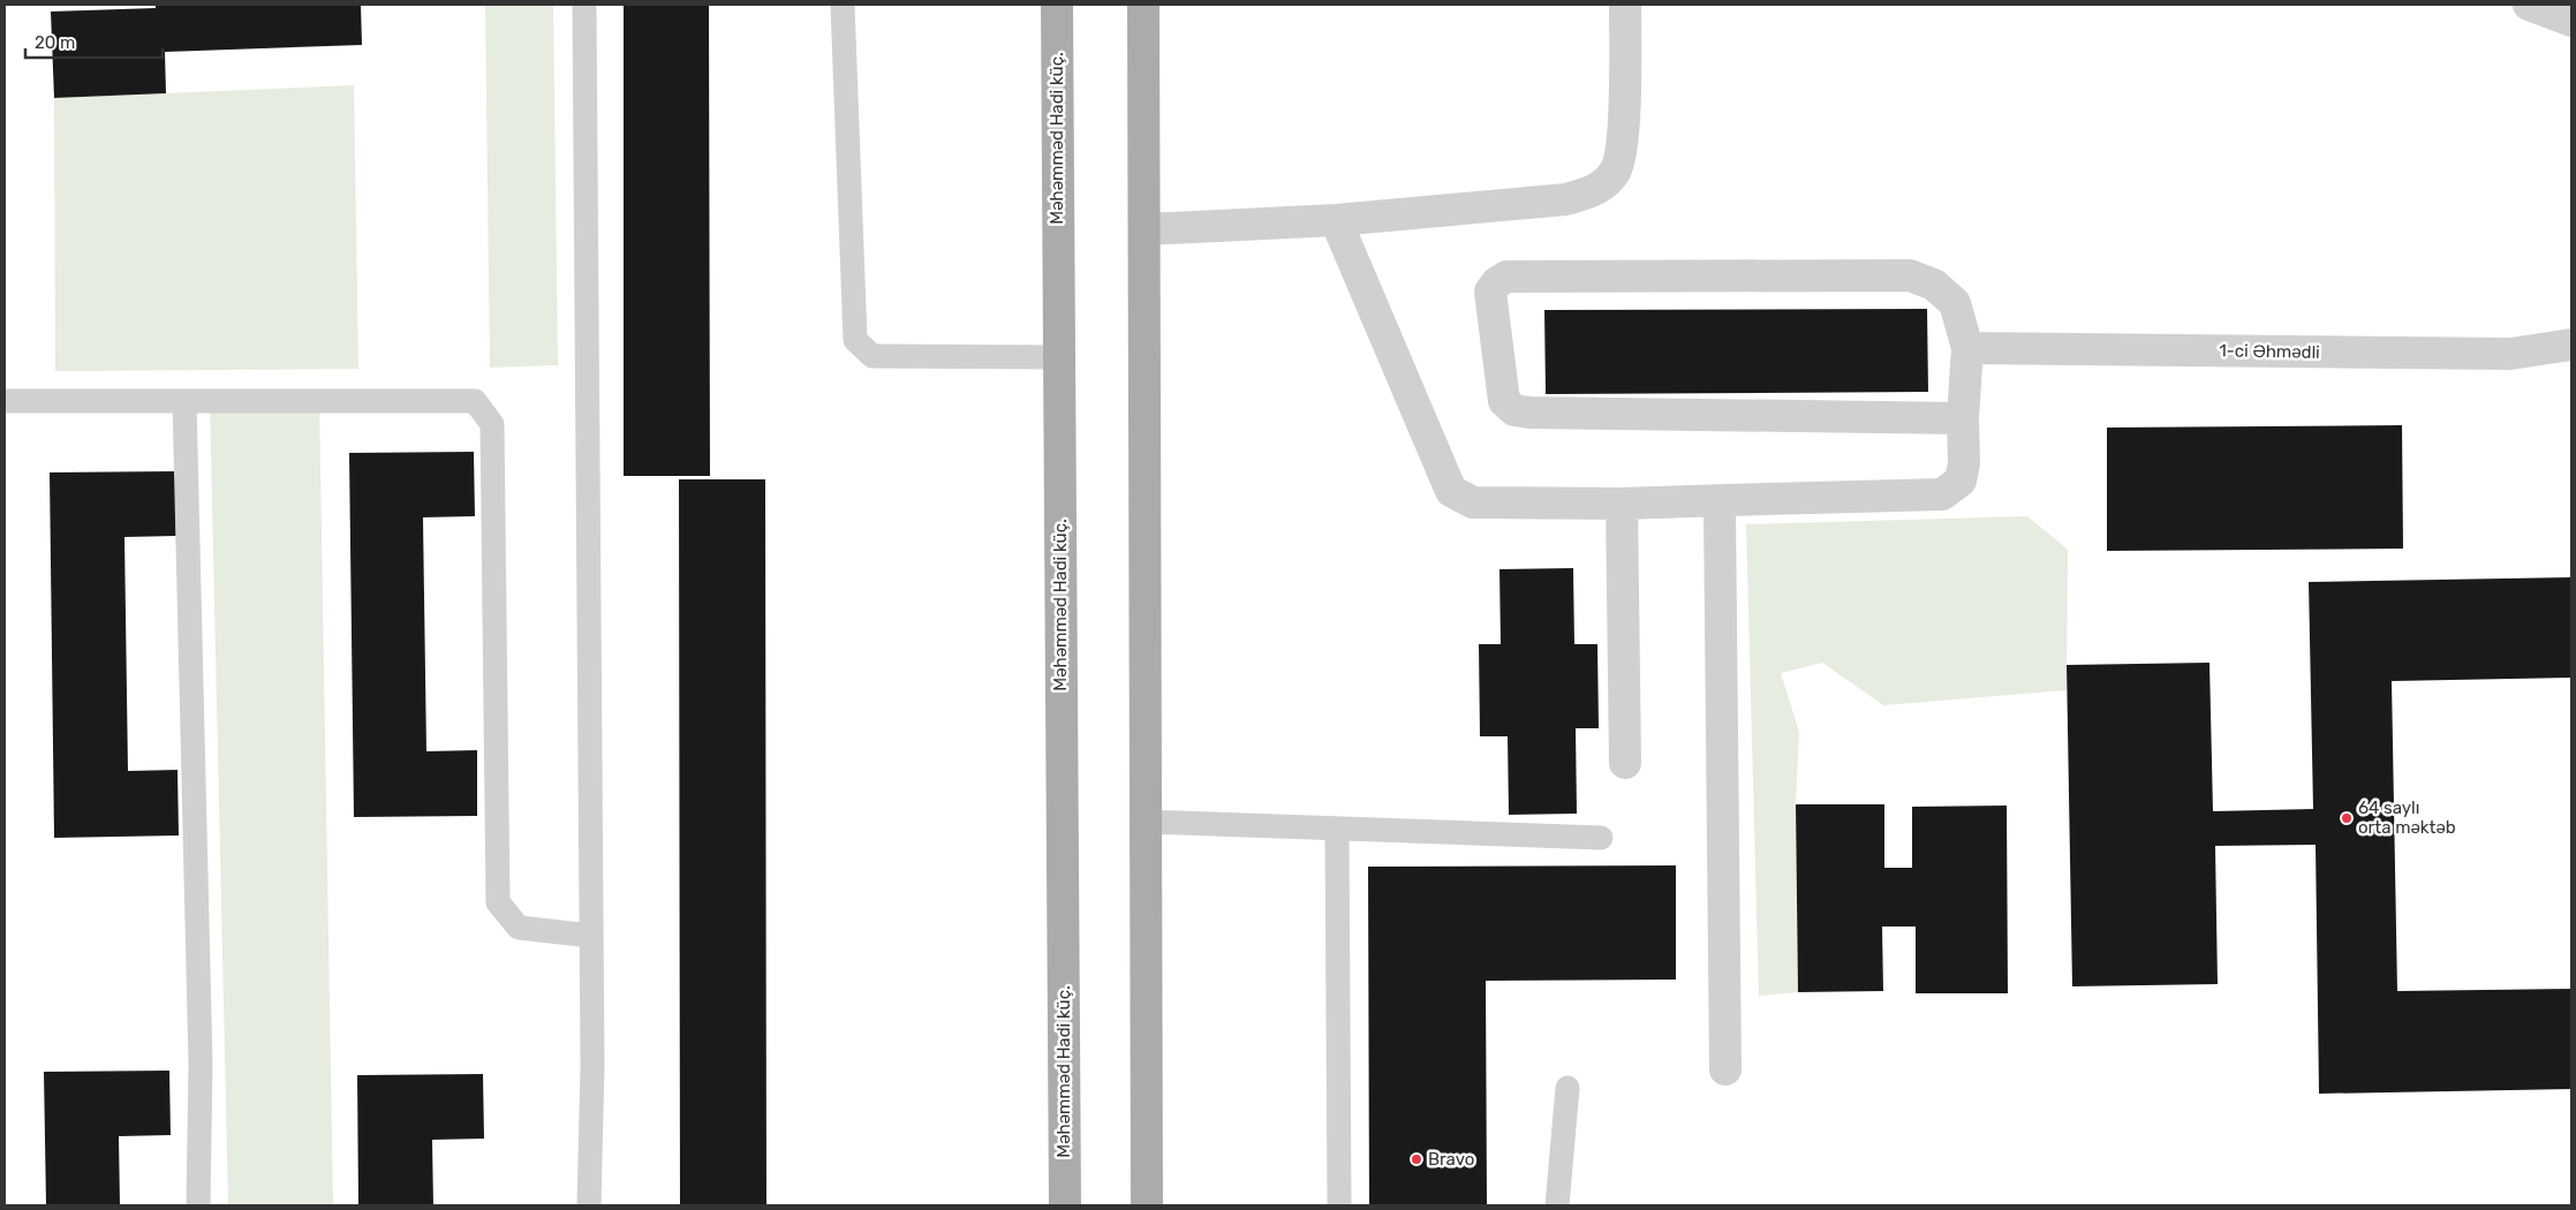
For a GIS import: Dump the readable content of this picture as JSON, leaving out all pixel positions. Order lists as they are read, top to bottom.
{
  "streets": {
    "main road": ["Məhəmməd Hadi küç."],
    "street": ["1-ci Əhmədli"]
  },
  "places": ["64 saylı orta məktəb", "Bravo"],
  "scale_bar": "20 m"
}
